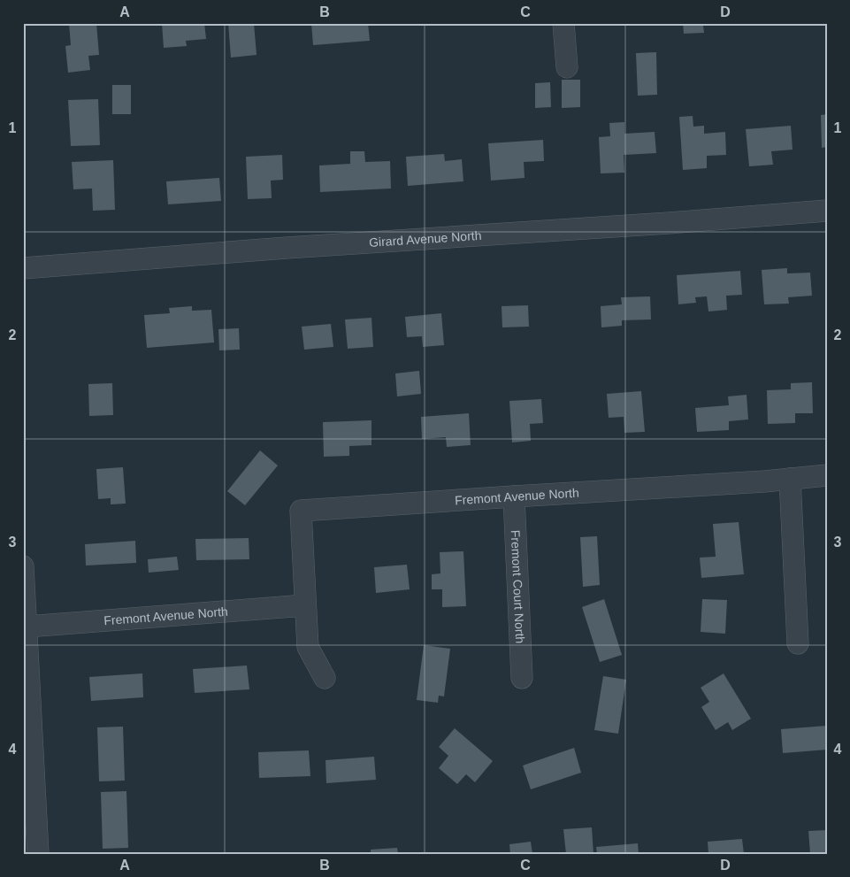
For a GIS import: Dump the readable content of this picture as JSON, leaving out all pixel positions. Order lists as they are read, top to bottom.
{
  "streets": {
    "street": ["Girard Avenue North", "Fremont Avenue North", "Fremont Court North"]
  },
  "crossings": [
    ["Fremont Avenue North", "Fremont Court North"]
  ],
  "grid": {
    "columns": [
      "A",
      "B",
      "C",
      "D"
    ],
    "rows": [
      "1",
      "2",
      "3",
      "4"
    ]
  }
}
